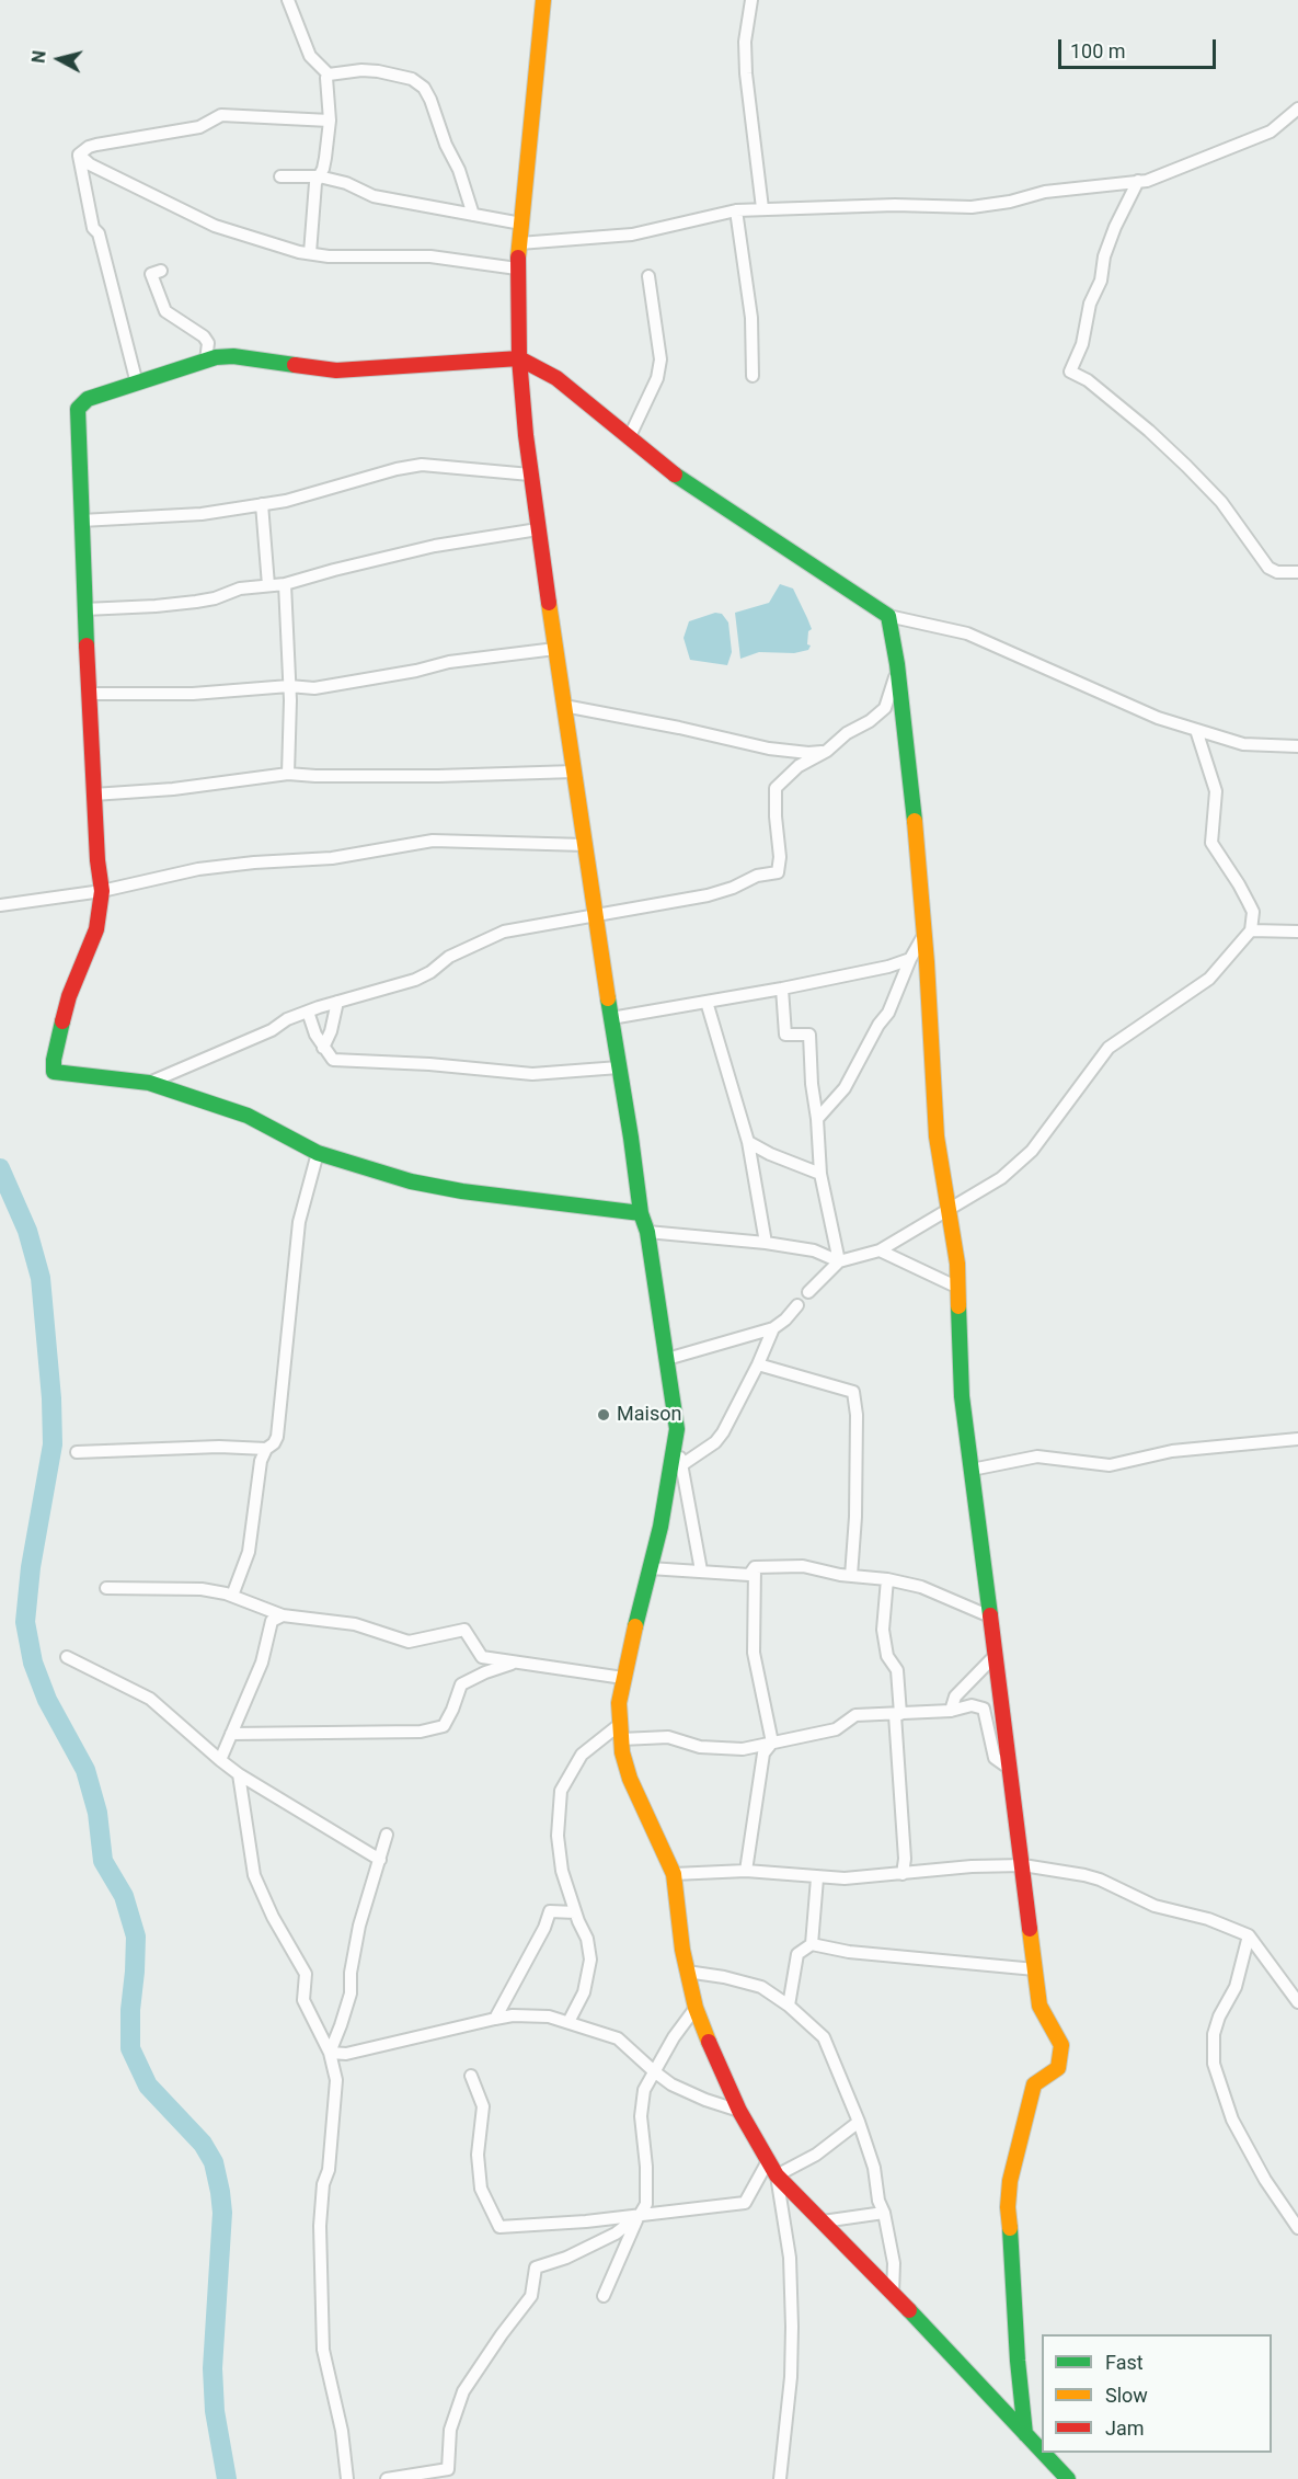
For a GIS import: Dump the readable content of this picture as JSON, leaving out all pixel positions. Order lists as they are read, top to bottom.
{
  "places": ["Maison"],
  "legend": ["Fast", "Slow", "Jam"],
  "scale_bar": "100 m",
  "north": "left"
}
